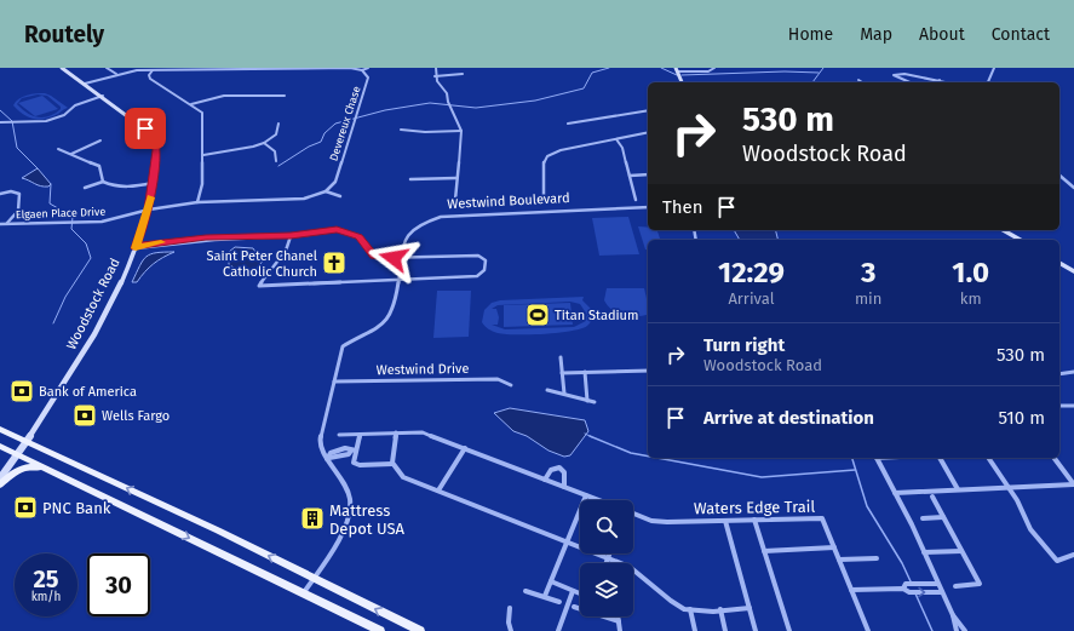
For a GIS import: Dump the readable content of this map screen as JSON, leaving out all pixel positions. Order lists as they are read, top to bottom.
{
  "streets": {
    "street": [
      "Devereux Chase",
      "Westwind Boulevard",
      "Elgaen Place Drive",
      "Woodstock Road",
      "Westwind Drive",
      "Waters Edge Trail"
    ]
  },
  "crossings": [
    ["Devereux Chase", "Woodstock Road"],
    ["Westwind Boulevard", "Westwind Drive"],
    ["Elgaen Place Drive", "Woodstock Road"]
  ],
  "places": {
    "church": ["Saint Peter Chanel Catholic Church"],
    "sports": ["Titan Stadium"],
    "bank": ["Bank of America", "Wells Fargo", "PNC Bank"],
    "building": ["Mattress Depot USA"]
  },
  "page": {
    "header": "Routely",
    "nav": [
      "Home",
      "Map",
      "About",
      "Contact"
    ],
    "turn": ["530 m", "Woodstock Road"],
    "then": "Then",
    "eta": [
      "12:29",
      "Arrival",
      "3",
      "min",
      "1.0",
      "km"
    ],
    "list": [
      {
        "name": "Turn right",
        "note": "Woodstock Road",
        "value": "530 m"
      },
      {
        "name": "Arrive at destination",
        "value": "510 m"
      }
    ],
    "speed": "25 km/h",
    "limit": "30"
  }
}
